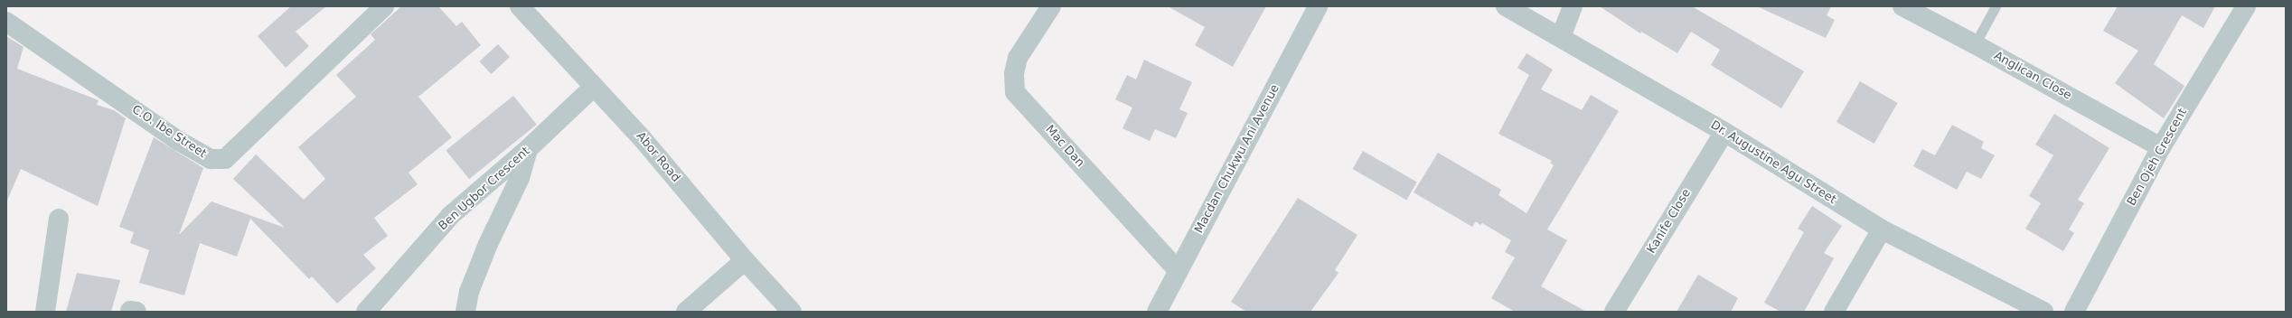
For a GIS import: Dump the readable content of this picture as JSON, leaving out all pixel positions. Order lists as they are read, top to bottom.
{
  "streets": {
    "street": [
      "Anglican Close",
      "C.O. Ibe Street",
      "Mac Dan",
      "Abor Road",
      "Ben Ojeh Crescent",
      "Macdan Chukwu Ani Avenue",
      "Dr. Augustine Agu Street",
      "Ben Ugbor Crescent",
      "Kanife Close"
    ]
  },
  "crossings": [
    ["Anglican Close", "Ben Ojeh Crescent"],
    ["Mac Dan", "Macdan Chukwu Ani Avenue"],
    ["Abor Road", "Ben Ugbor Crescent"],
    ["Dr. Augustine Agu Street", "Kanife Close"]
  ]
}
